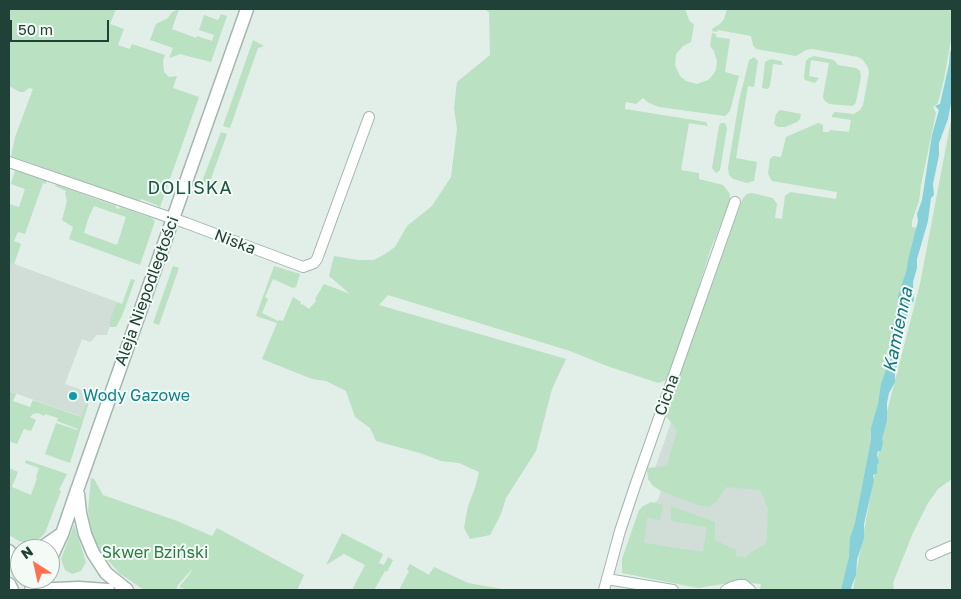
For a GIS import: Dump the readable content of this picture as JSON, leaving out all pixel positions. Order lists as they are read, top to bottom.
{
  "streets": {
    "street": ["Niska", "Aleja Niepodległości", "Cicha"]
  },
  "crossings": [
    ["Niska", "Aleja Niepodległości"]
  ],
  "districts": ["DOLISKA"],
  "water": ["Kamienna"],
  "parks": ["Skwer Bziński"],
  "places": ["Wody Gazowe"],
  "scale_bar": "50 m",
  "north": "top left"
}
